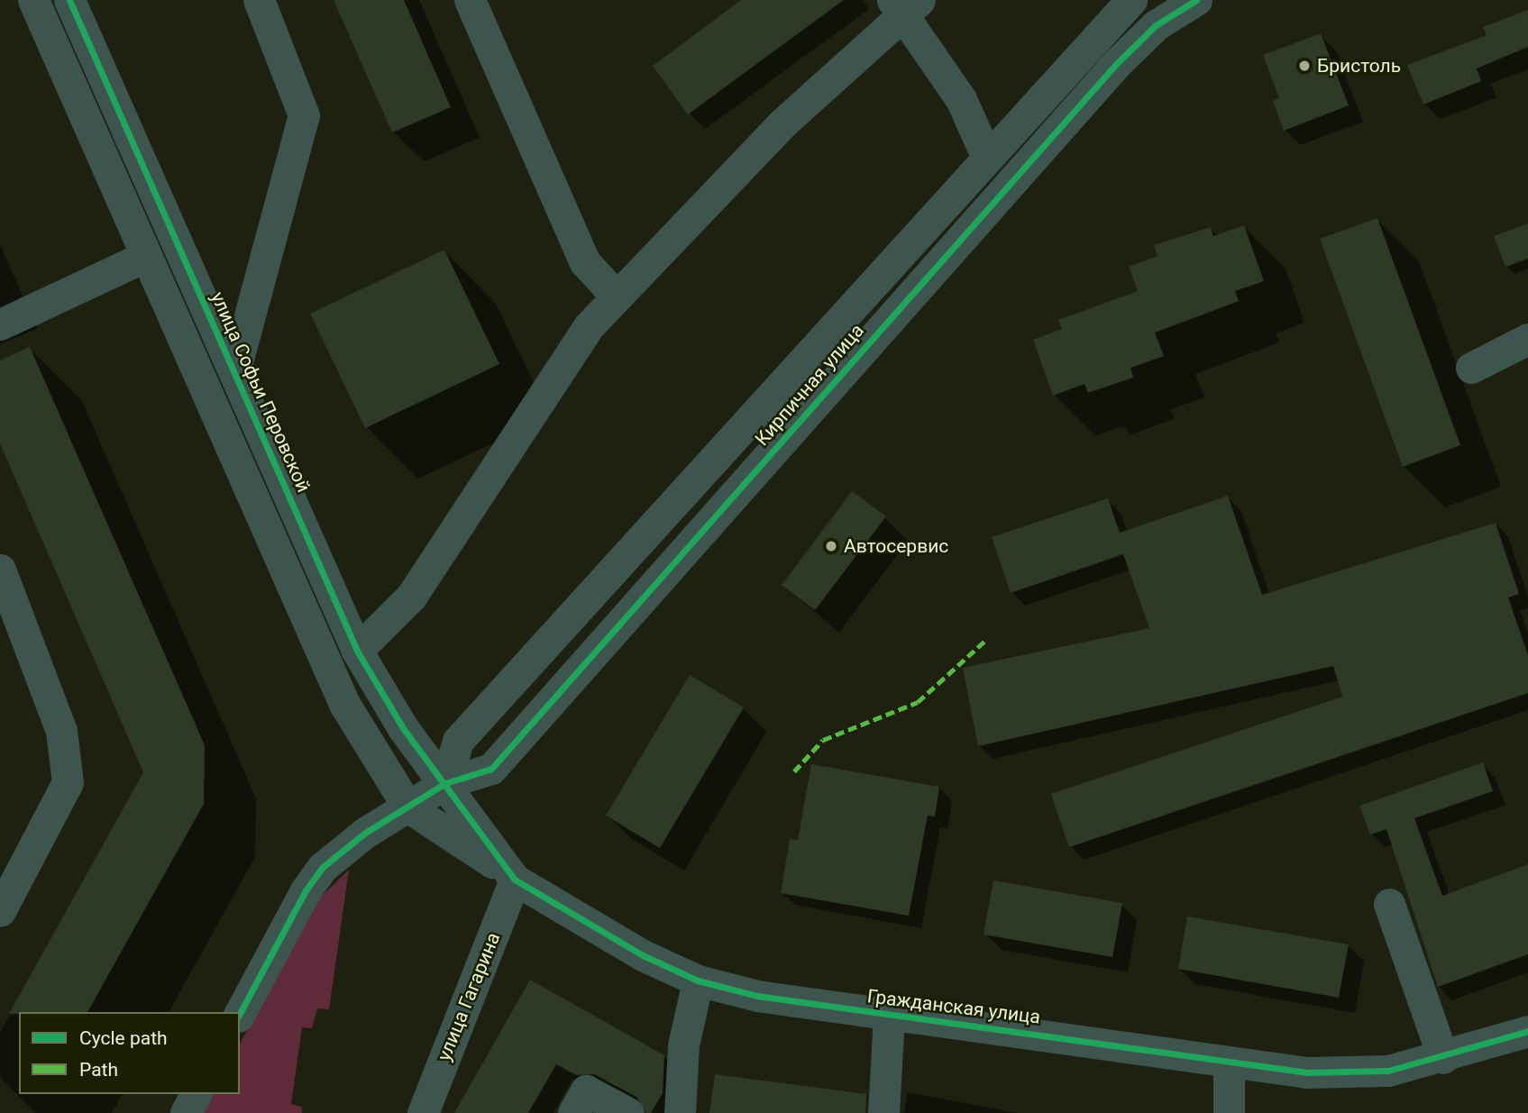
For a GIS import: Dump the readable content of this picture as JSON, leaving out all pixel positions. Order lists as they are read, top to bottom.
{
  "streets": {
    "street": [
      "Кирпичная улица",
      "улица Софьи Перовской",
      "улица Гагарина",
      "Гражданская улица"
    ]
  },
  "crossings": [
    ["Кирпичная улица", "улица Софьи Перовской"],
    ["Кирпичная улица", "Гражданская улица"],
    ["улица Софьи Перовской", "Гражданская улица"],
    ["улица Гагарина", "Гражданская улица"]
  ],
  "places": ["Бристоль", "Автосервис"],
  "legend": ["Cycle path", "Path"]
}
